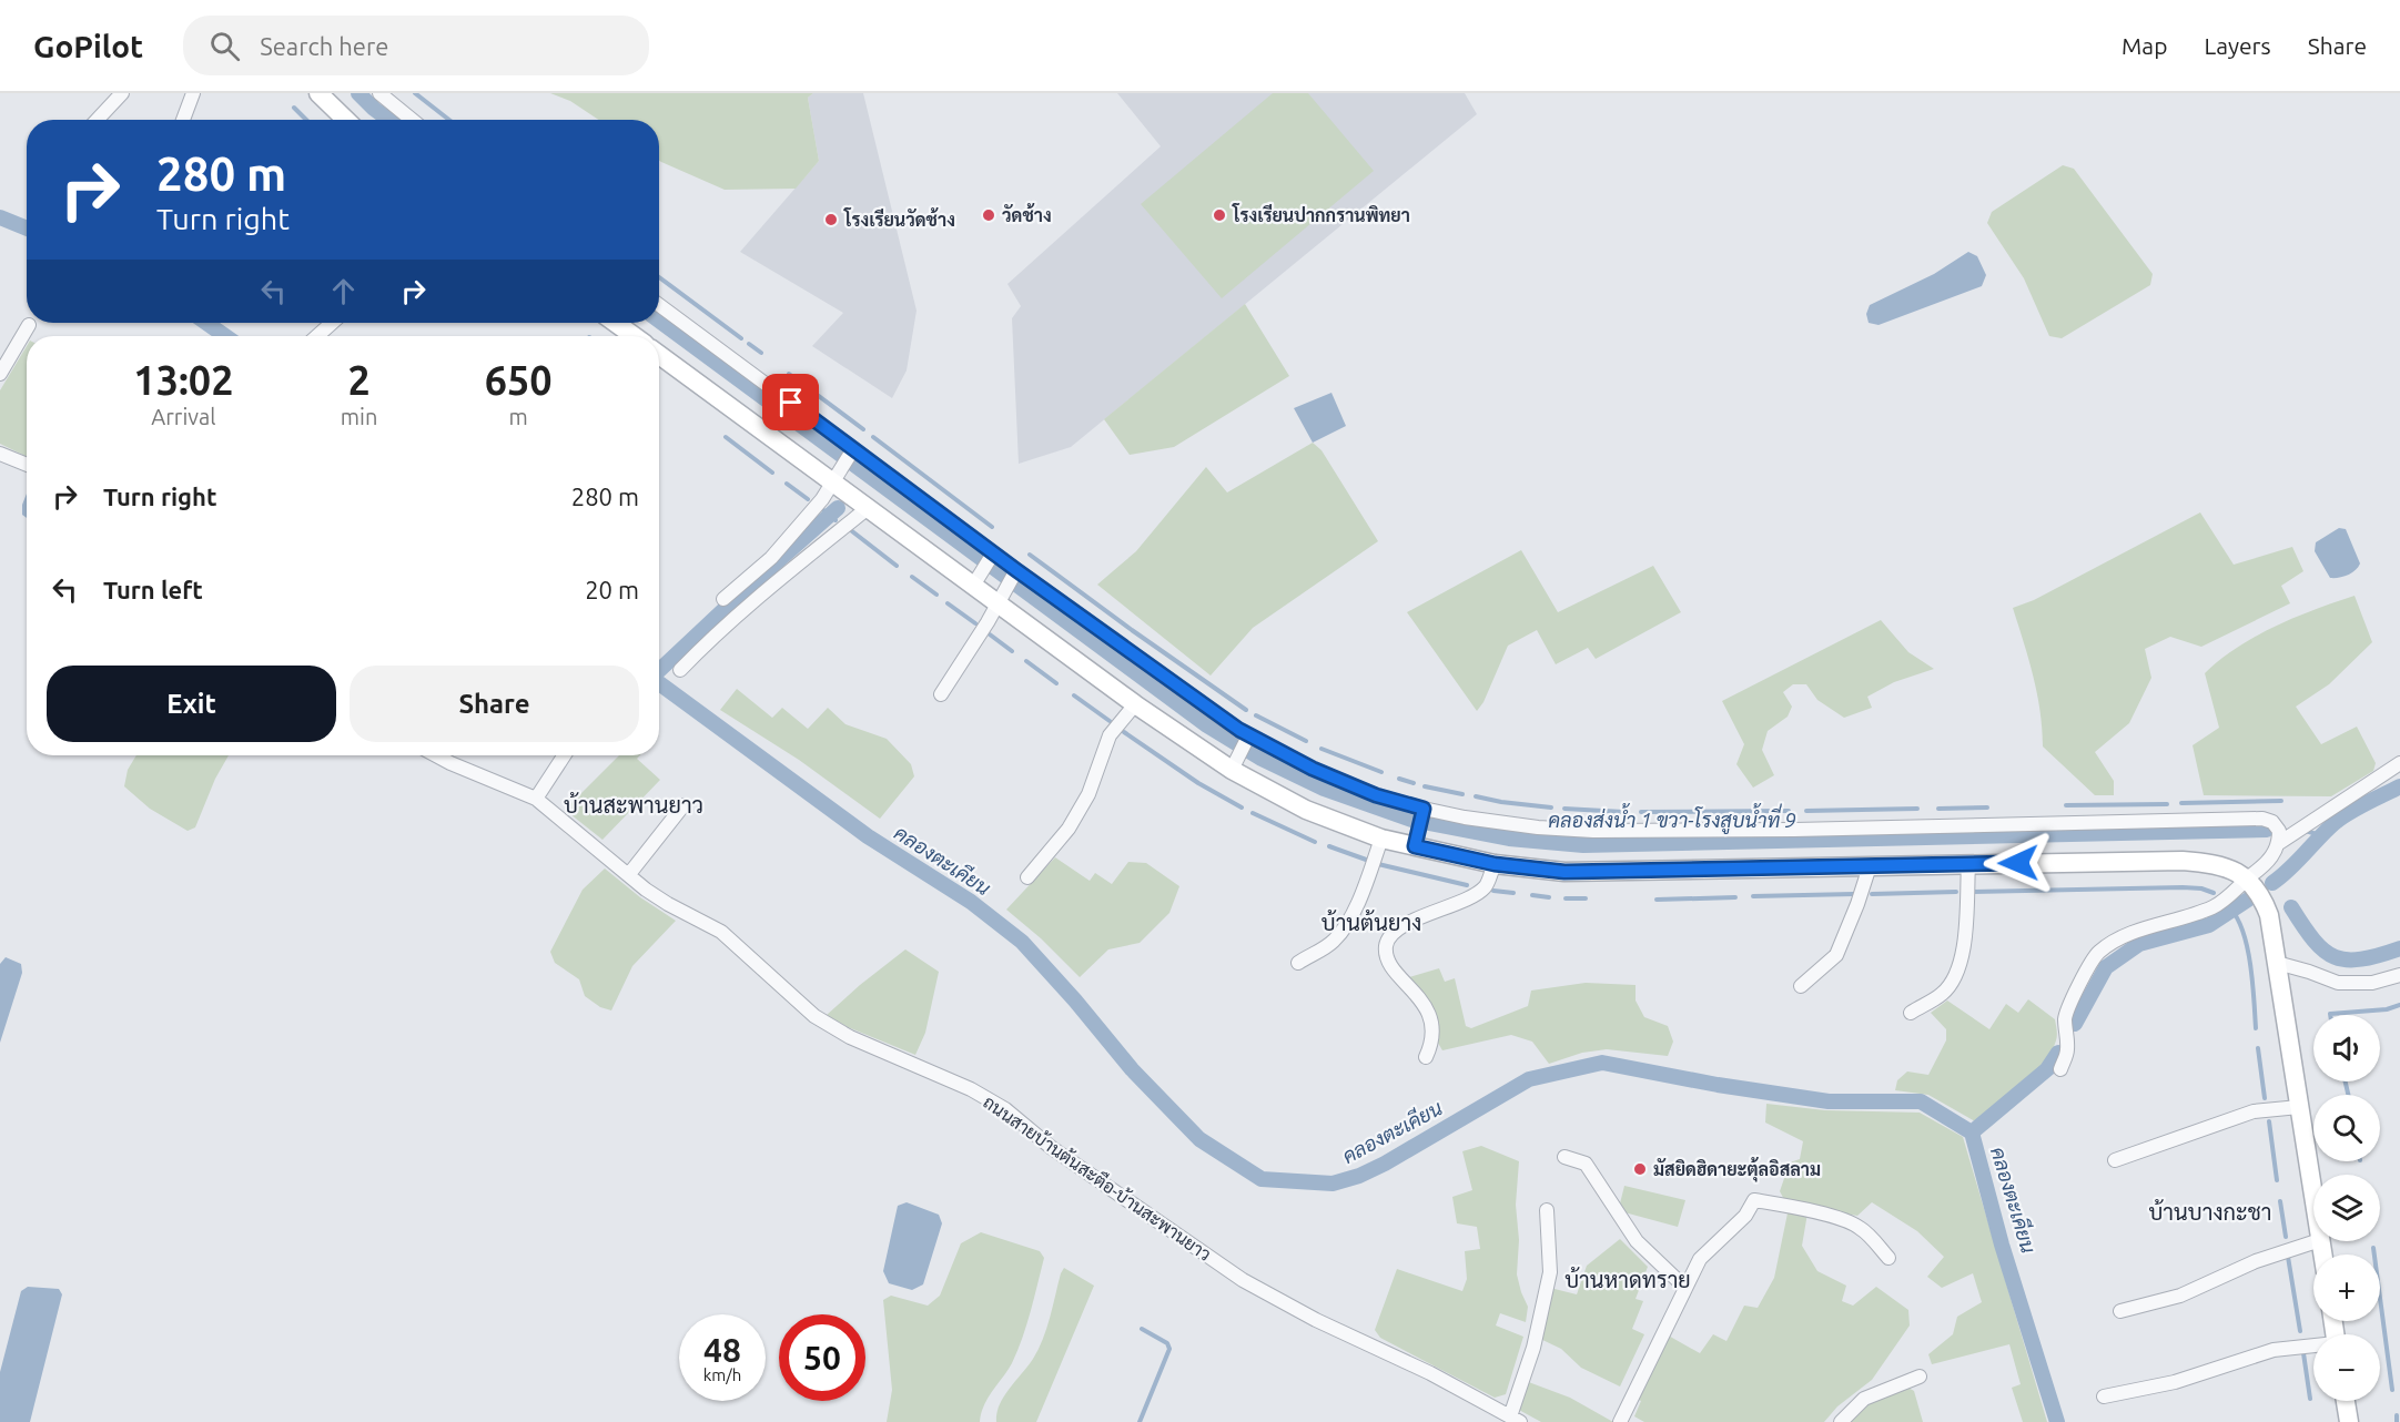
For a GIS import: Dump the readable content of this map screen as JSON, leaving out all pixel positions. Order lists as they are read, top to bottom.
{
  "streets": {
    "street": ["ถนนสายบ้านต้นสะตือ-บ้านสะพานยาว"]
  },
  "districts": [
    "บ้านสะพานยาว",
    "บ้านต้นยาง",
    "บ้านบางกะชา",
    "บ้านหาดทราย"
  ],
  "water": ["คลองส่งน้ำ 1 ขวา-โรงสูบน้ำที่ 9", "คลองตะเคียน"],
  "places": [
    "วัดช้าง",
    "โรงเรียนปากกรานพิทยา",
    "โรงเรียนวัดช้าง",
    "มัสยิดฮิดายะตุ้ลอิสลาม"
  ],
  "page": {
    "header": "GoPilot",
    "search": "Search here",
    "nav": ["Map", "Layers", "Share"],
    "turn": ["280 m", "Turn right"],
    "eta": [
      "13:02",
      "Arrival",
      "2",
      "min",
      "650",
      "m"
    ],
    "list": [
      {
        "name": "Turn right",
        "value": "280 m"
      },
      {
        "name": "Turn left",
        "value": "20 m"
      }
    ],
    "buttons": ["Exit", "Share"],
    "map_buttons": ["+", "−"],
    "speed": "48 km/h",
    "limit": "50"
  }
}
